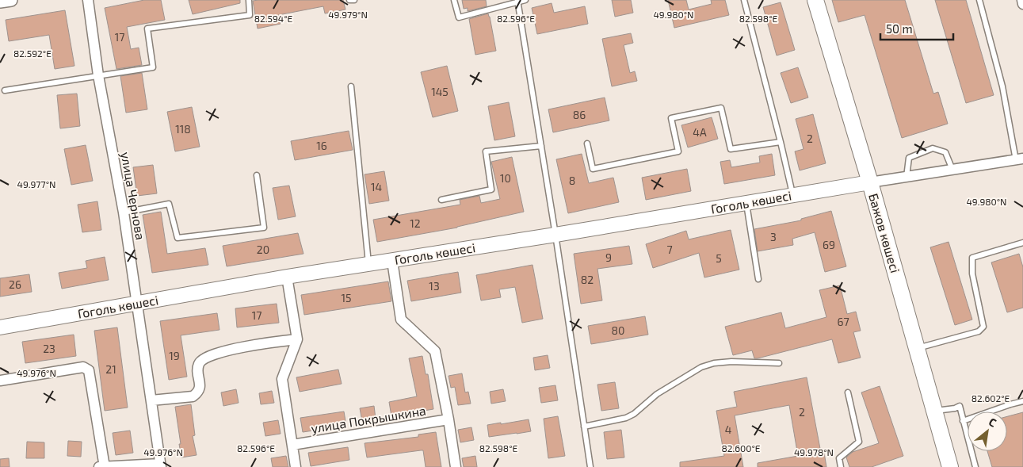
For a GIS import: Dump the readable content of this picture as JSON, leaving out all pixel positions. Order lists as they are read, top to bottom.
{
  "streets": {
    "main road": ["Гоголь көшесі", "Бажов көшесі"],
    "street": ["улица Чернова", "улица Покрышкина"]
  },
  "crossings": [
    ["улица Чернова", "Гоголь көшесі"],
    ["Гоголь көшесі", "Бажов көшесі"]
  ],
  "house_numbers": [
    "17",
    "145",
    "86",
    "118",
    "4А",
    "2",
    "16",
    "10",
    "8",
    "14",
    "12",
    "3",
    "69",
    "20",
    "7",
    "9",
    "5",
    "82",
    "26",
    "13",
    "15",
    "17",
    "67",
    "80",
    "23",
    "19",
    "21",
    "2",
    "4"
  ],
  "scale_bar": "50 m",
  "north": "top right",
  "coordinates": [
    "49.979°N",
    "49.980°N",
    "82.594°E",
    "82.596°E",
    "82.598°E",
    "82.592°E",
    "49.977°N",
    "49.976°N",
    "82.602°E",
    "82.600°E",
    "49.978°N"
  ]
}
